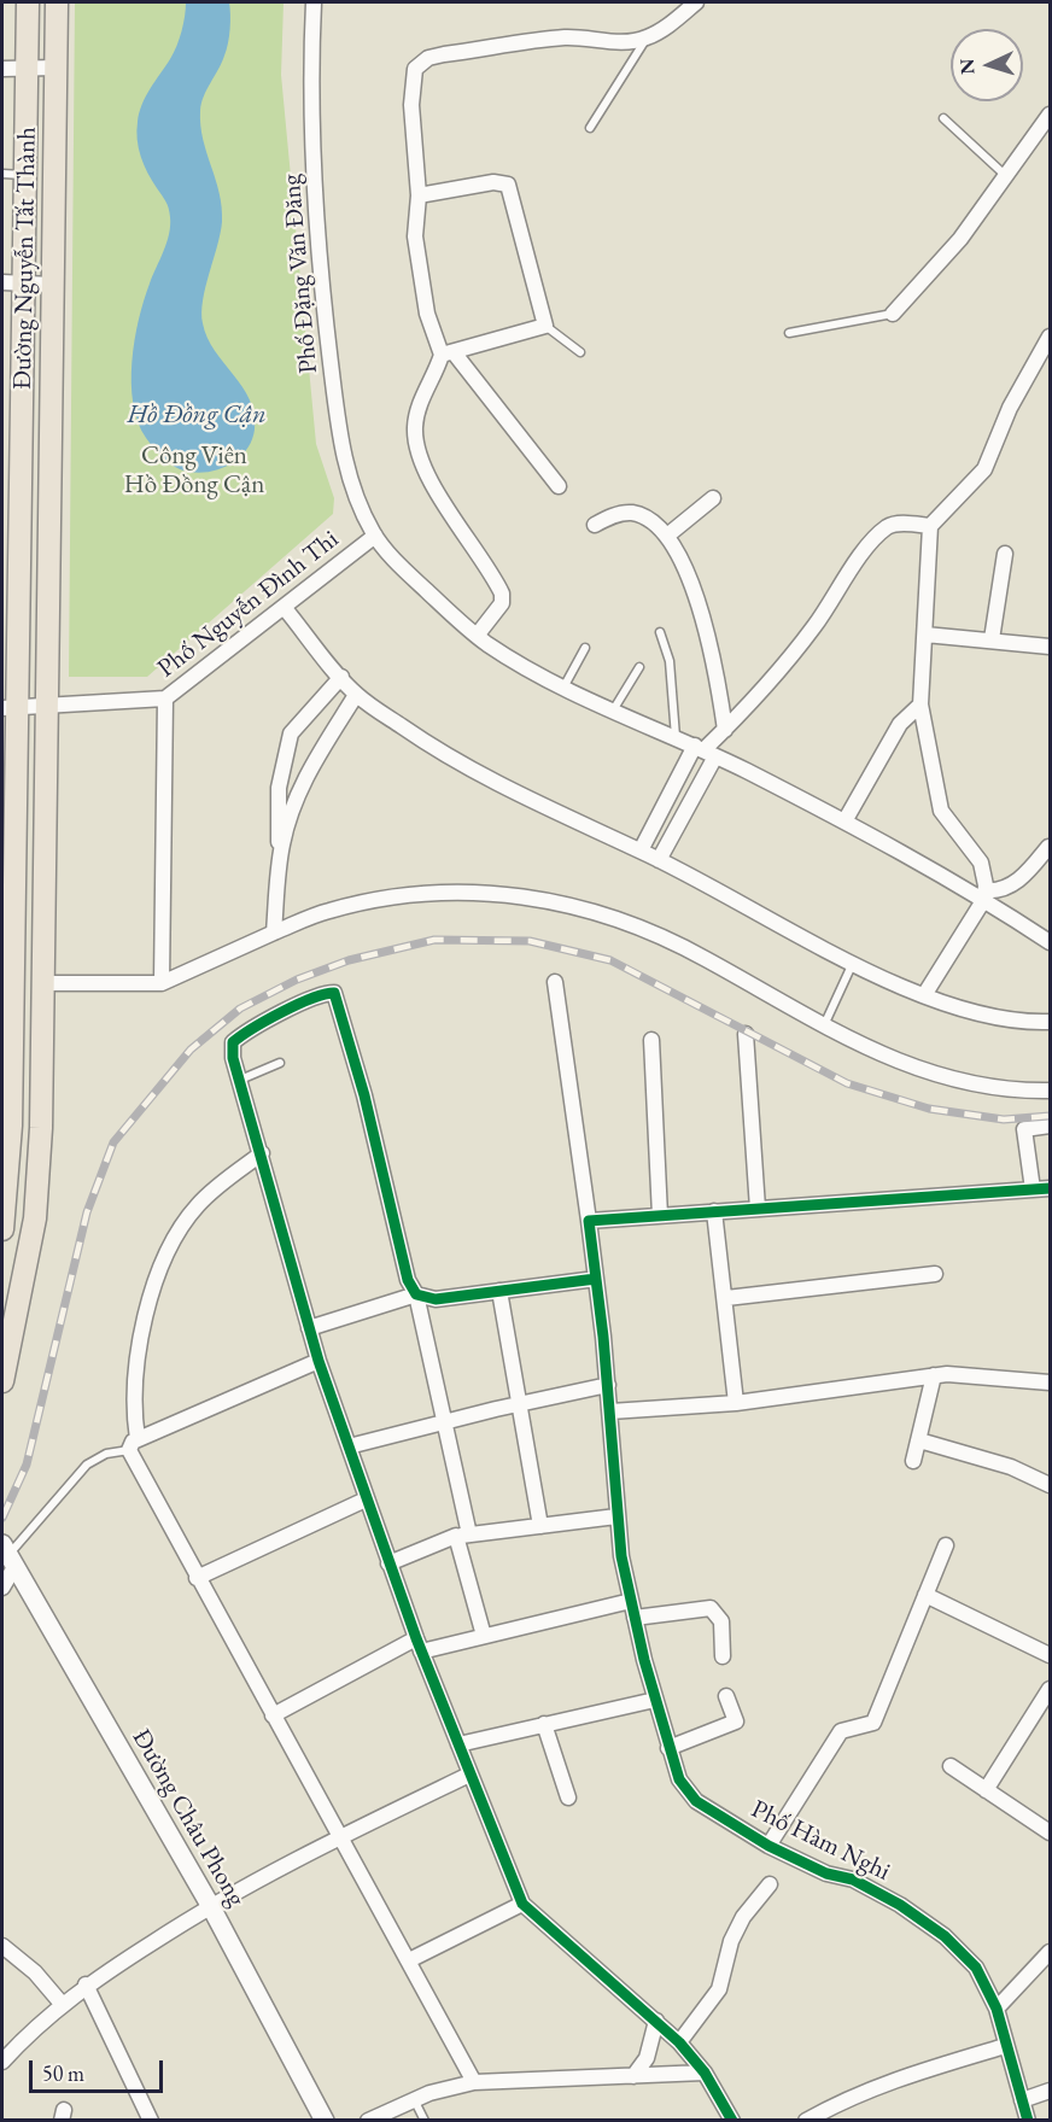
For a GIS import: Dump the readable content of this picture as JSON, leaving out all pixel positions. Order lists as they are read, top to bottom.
{
  "streets": {
    "main road": ["Đường Nguyễn Tất Thành"],
    "street": [
      "Phố Đặng Văn Đăng",
      "Phố Nguyễn Đình Thi",
      "Đường Châu Phong",
      "Phố Hàm Nghi"
    ]
  },
  "crossings": [
    ["Đường Nguyễn Tất Thành", "Phố Nguyễn Đình Thi"],
    ["Phố Đặng Văn Đăng", "Phố Nguyễn Đình Thi"]
  ],
  "water": ["Hồ Đồng Cận"],
  "parks": ["Công Viên Hồ Đồng Cận"],
  "scale_bar": "50 m",
  "north": "left"
}
